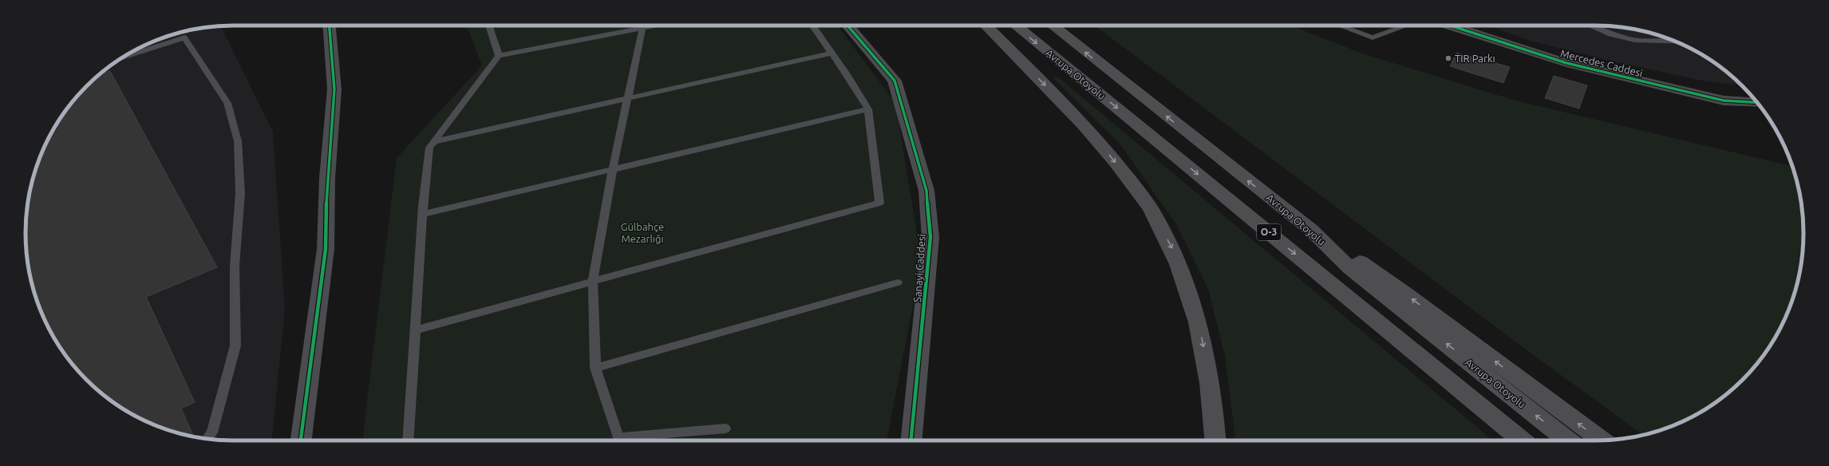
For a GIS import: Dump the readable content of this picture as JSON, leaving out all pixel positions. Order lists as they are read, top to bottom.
{
  "streets": {
    "highway": ["Avrupa Otoyolu", "O-3"],
    "street": ["Mercedes Caddesi", "Sanayi Caddesi"]
  },
  "parks": ["Gülbahçe Mezarlığı"],
  "places": ["TIR Parkı"]
}
